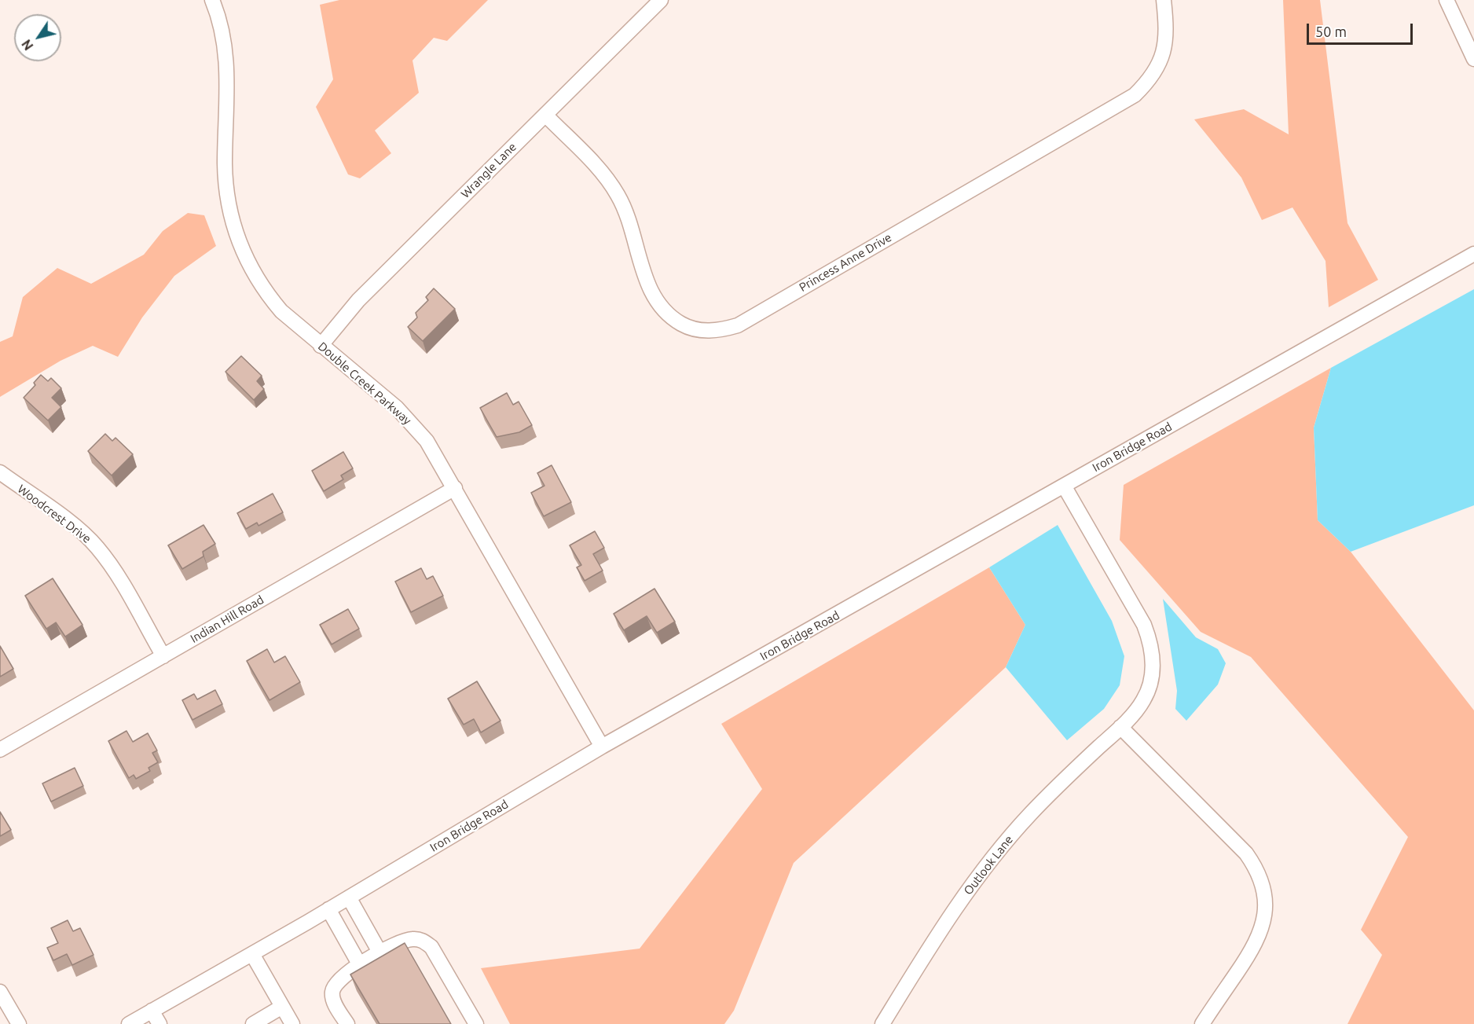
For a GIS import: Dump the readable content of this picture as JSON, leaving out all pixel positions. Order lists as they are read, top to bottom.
{
  "streets": {
    "street": [
      "Wrangle Lane",
      "Princess Anne Drive",
      "Double Creek Parkway",
      "Iron Bridge Road",
      "Woodcrest Drive",
      "Indian Hill Road",
      "Outlook Lane"
    ]
  },
  "crossings": [
    ["Wrangle Lane", "Princess Anne Drive"],
    ["Wrangle Lane", "Double Creek Parkway"],
    ["Double Creek Parkway", "Iron Bridge Road"],
    ["Double Creek Parkway", "Indian Hill Road"],
    ["Iron Bridge Road", "Outlook Lane"],
    ["Woodcrest Drive", "Indian Hill Road"]
  ],
  "scale_bar": "50 m",
  "north": "bottom left"
}
